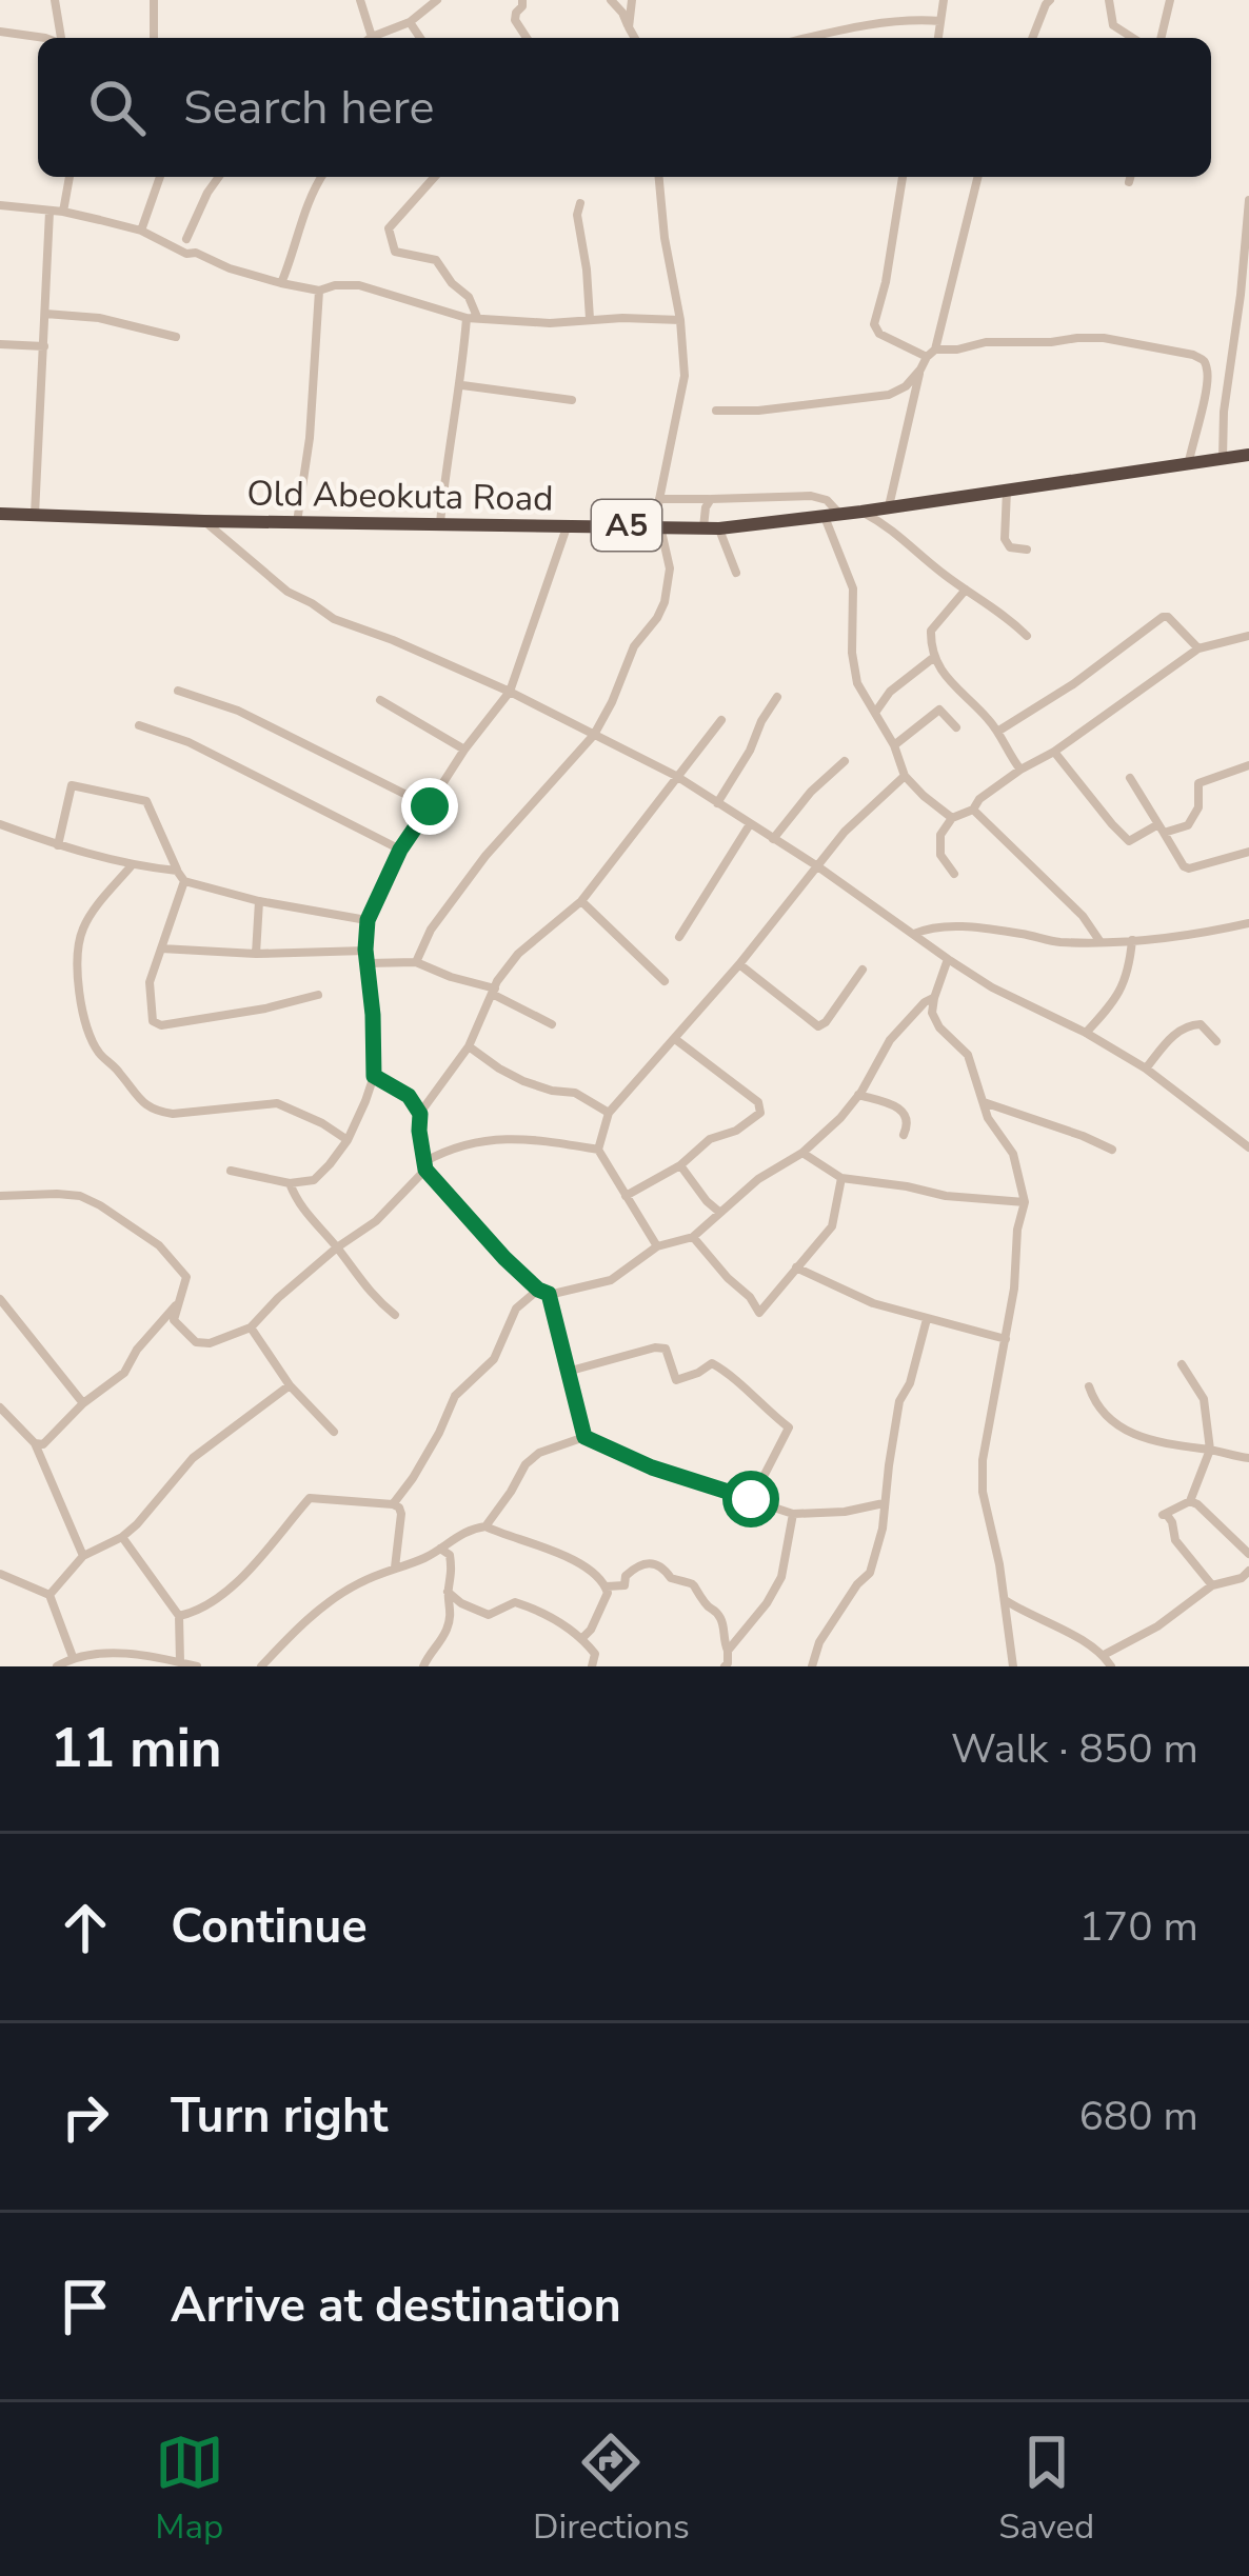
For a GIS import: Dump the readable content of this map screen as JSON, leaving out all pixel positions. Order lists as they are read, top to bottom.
{
  "streets": {
    "highway": ["Old Abeokuta Road", "A5"]
  },
  "page": {
    "search": "Search here",
    "heading": ["11 min", "Walk · 850 m"],
    "list": [
      ["Continue", "170 m"],
      ["Turn right", "680 m"],
      "Arrive at destination"
    ],
    "nav": ["Map", "Directions", "Saved"]
  }
}
